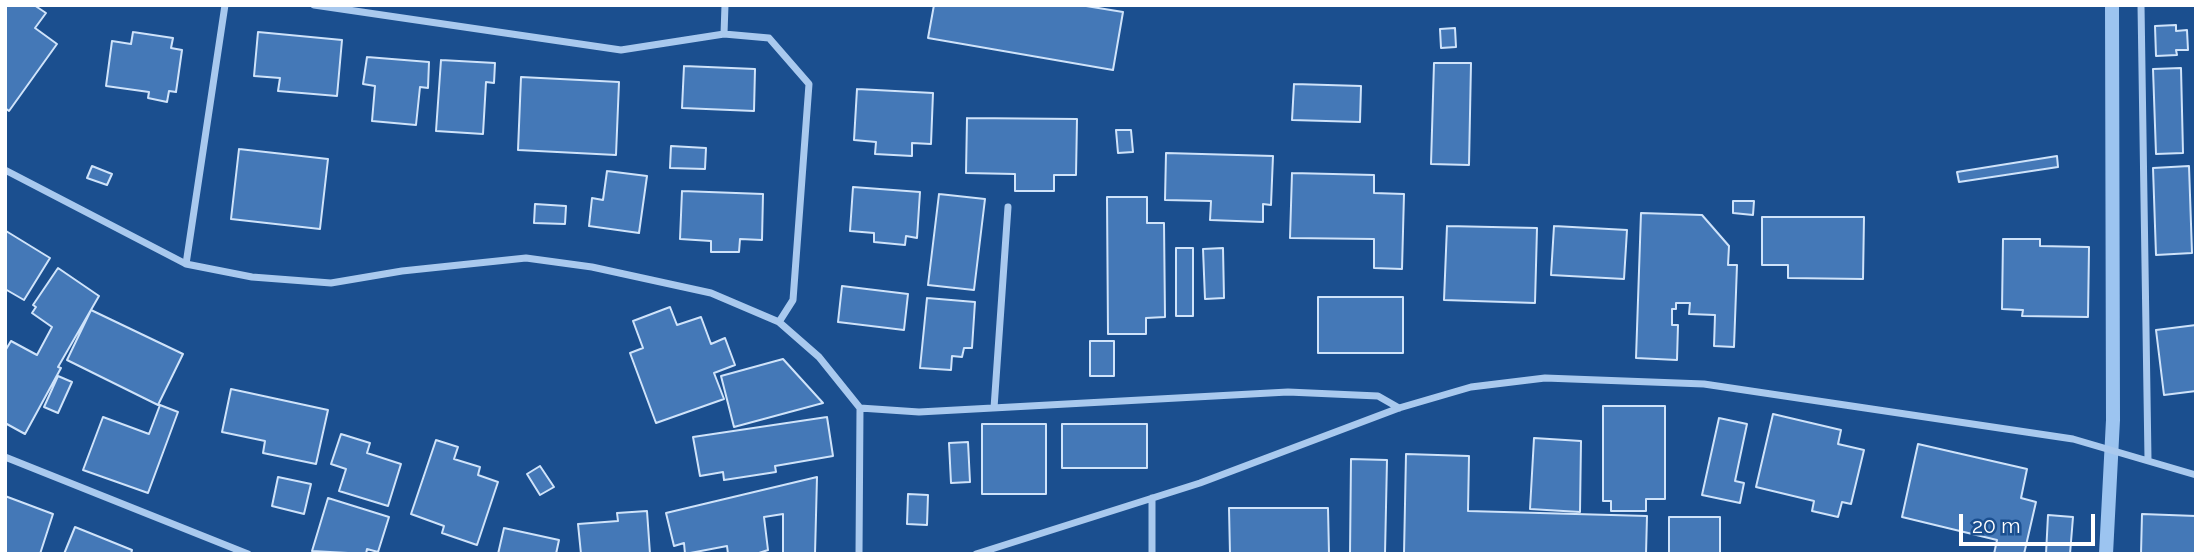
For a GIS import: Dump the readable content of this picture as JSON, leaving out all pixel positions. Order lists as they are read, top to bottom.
{
  "scale_bar": "20 m"
}
